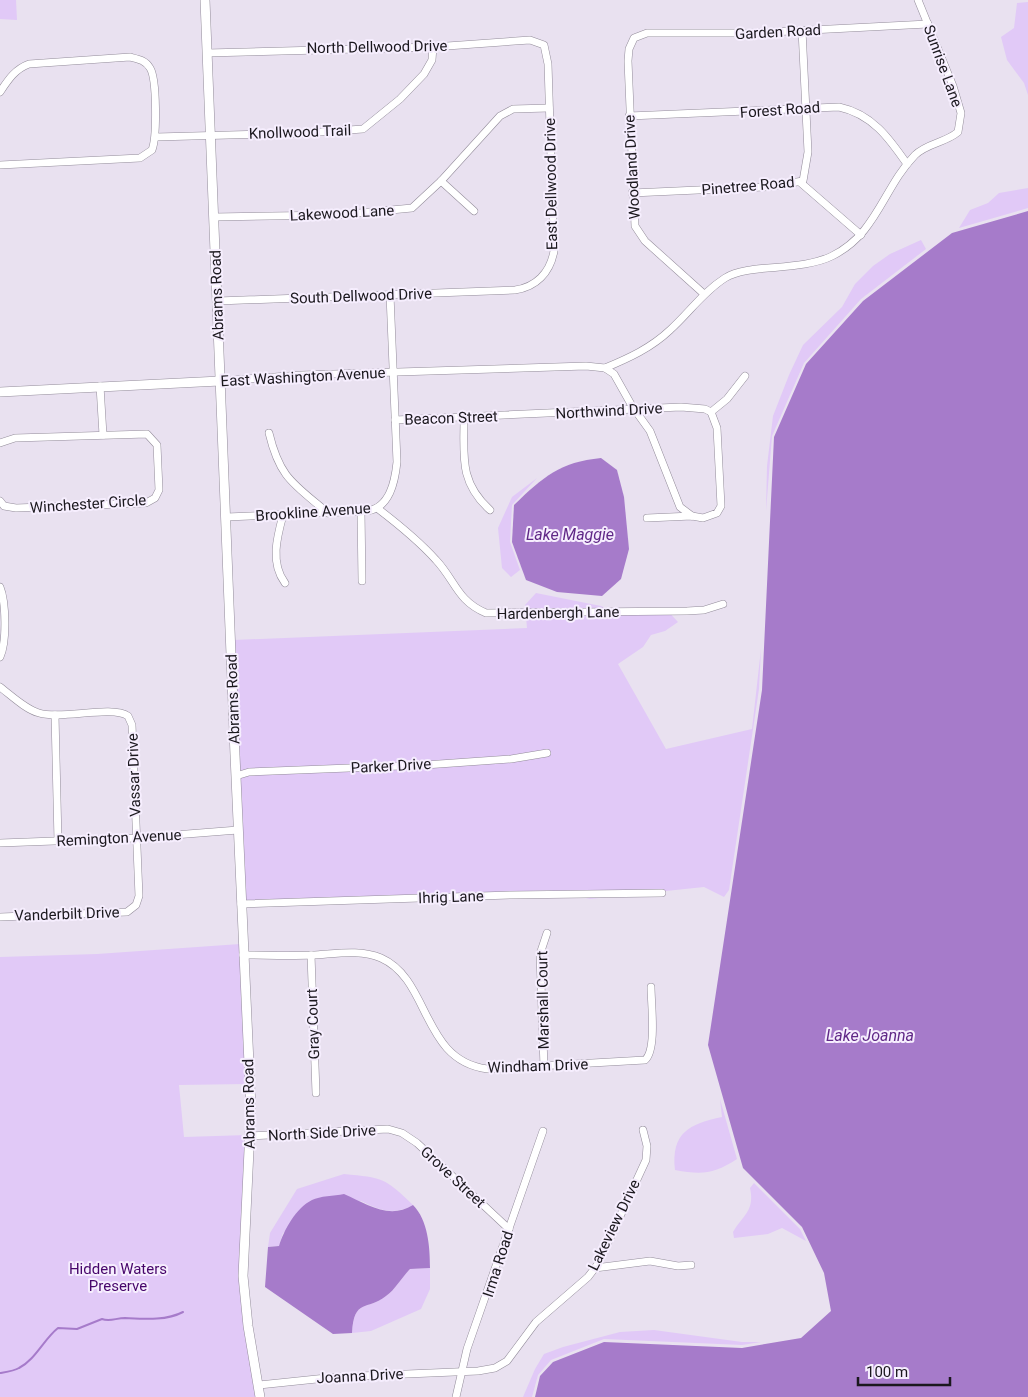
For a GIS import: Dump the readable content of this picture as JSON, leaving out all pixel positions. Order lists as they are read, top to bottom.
{
  "streets": {
    "street": [
      "Garden Road",
      "North Dellwood Drive",
      "Sunrise Lane",
      "Forest Road",
      "Knollwood Trail",
      "Woodland Drive",
      "East Dellwood Drive",
      "Pinetree Road",
      "Lakewood Lane",
      "Abrams Road",
      "South Dellwood Drive",
      "East Washington Avenue",
      "Northwind Drive",
      "Beacon Street",
      "Winchester Circle",
      "Brookline Avenue",
      "Hardenbergh Lane",
      "Parker Drive",
      "Vassar Drive",
      "Remington Avenue",
      "Ihrig Lane",
      "Vanderbilt Drive",
      "Marshall Court",
      "Gray Court",
      "Windham Drive",
      "North Side Drive",
      "Grove Street",
      "Lakeview Drive",
      "Irma Road",
      "Joanna Drive"
    ]
  },
  "crossings": [
    ["Garden Road", "Sunrise Lane"],
    ["Garden Road", "Woodland Drive"],
    ["Garden Road", "Pinetree Road"],
    ["North Dellwood Drive", "Knollwood Trail"],
    ["North Dellwood Drive", "East Dellwood Drive"],
    ["North Dellwood Drive", "Abrams Road"],
    ["Sunrise Lane", "Forest Road"],
    ["Forest Road", "Woodland Drive"],
    ["Forest Road", "Pinetree Road"],
    ["Knollwood Trail", "Abrams Road"],
    ["Woodland Drive", "Pinetree Road"],
    ["East Dellwood Drive", "Lakewood Lane"],
    ["East Dellwood Drive", "South Dellwood Drive"],
    ["Lakewood Lane", "Abrams Road"],
    ["Abrams Road", "South Dellwood Drive"],
    ["Abrams Road", "East Washington Avenue"],
    ["Abrams Road", "Brookline Avenue"],
    ["Abrams Road", "Parker Drive"],
    ["Abrams Road", "Remington Avenue"],
    ["Abrams Road", "Ihrig Lane"],
    ["Abrams Road", "Windham Drive"],
    ["Abrams Road", "North Side Drive"],
    ["Abrams Road", "Joanna Drive"],
    ["South Dellwood Drive", "Brookline Avenue"],
    ["East Washington Avenue", "Brookline Avenue"],
    ["Northwind Drive", "Beacon Street"],
    ["Beacon Street", "Brookline Avenue"],
    ["Brookline Avenue", "Hardenbergh Lane"],
    ["Vassar Drive", "Remington Avenue"],
    ["Vassar Drive", "Vanderbilt Drive"],
    ["Marshall Court", "Windham Drive"],
    ["Gray Court", "Windham Drive"],
    ["North Side Drive", "Grove Street"],
    ["Grove Street", "Irma Road"],
    ["Lakeview Drive", "Irma Road"],
    ["Lakeview Drive", "Joanna Drive"],
    ["Irma Road", "Joanna Drive"]
  ],
  "water": ["Lake Maggie", "Lake Joanna"],
  "parks": ["Hidden Waters Preserve"],
  "scale_bar": "100 m"
}
